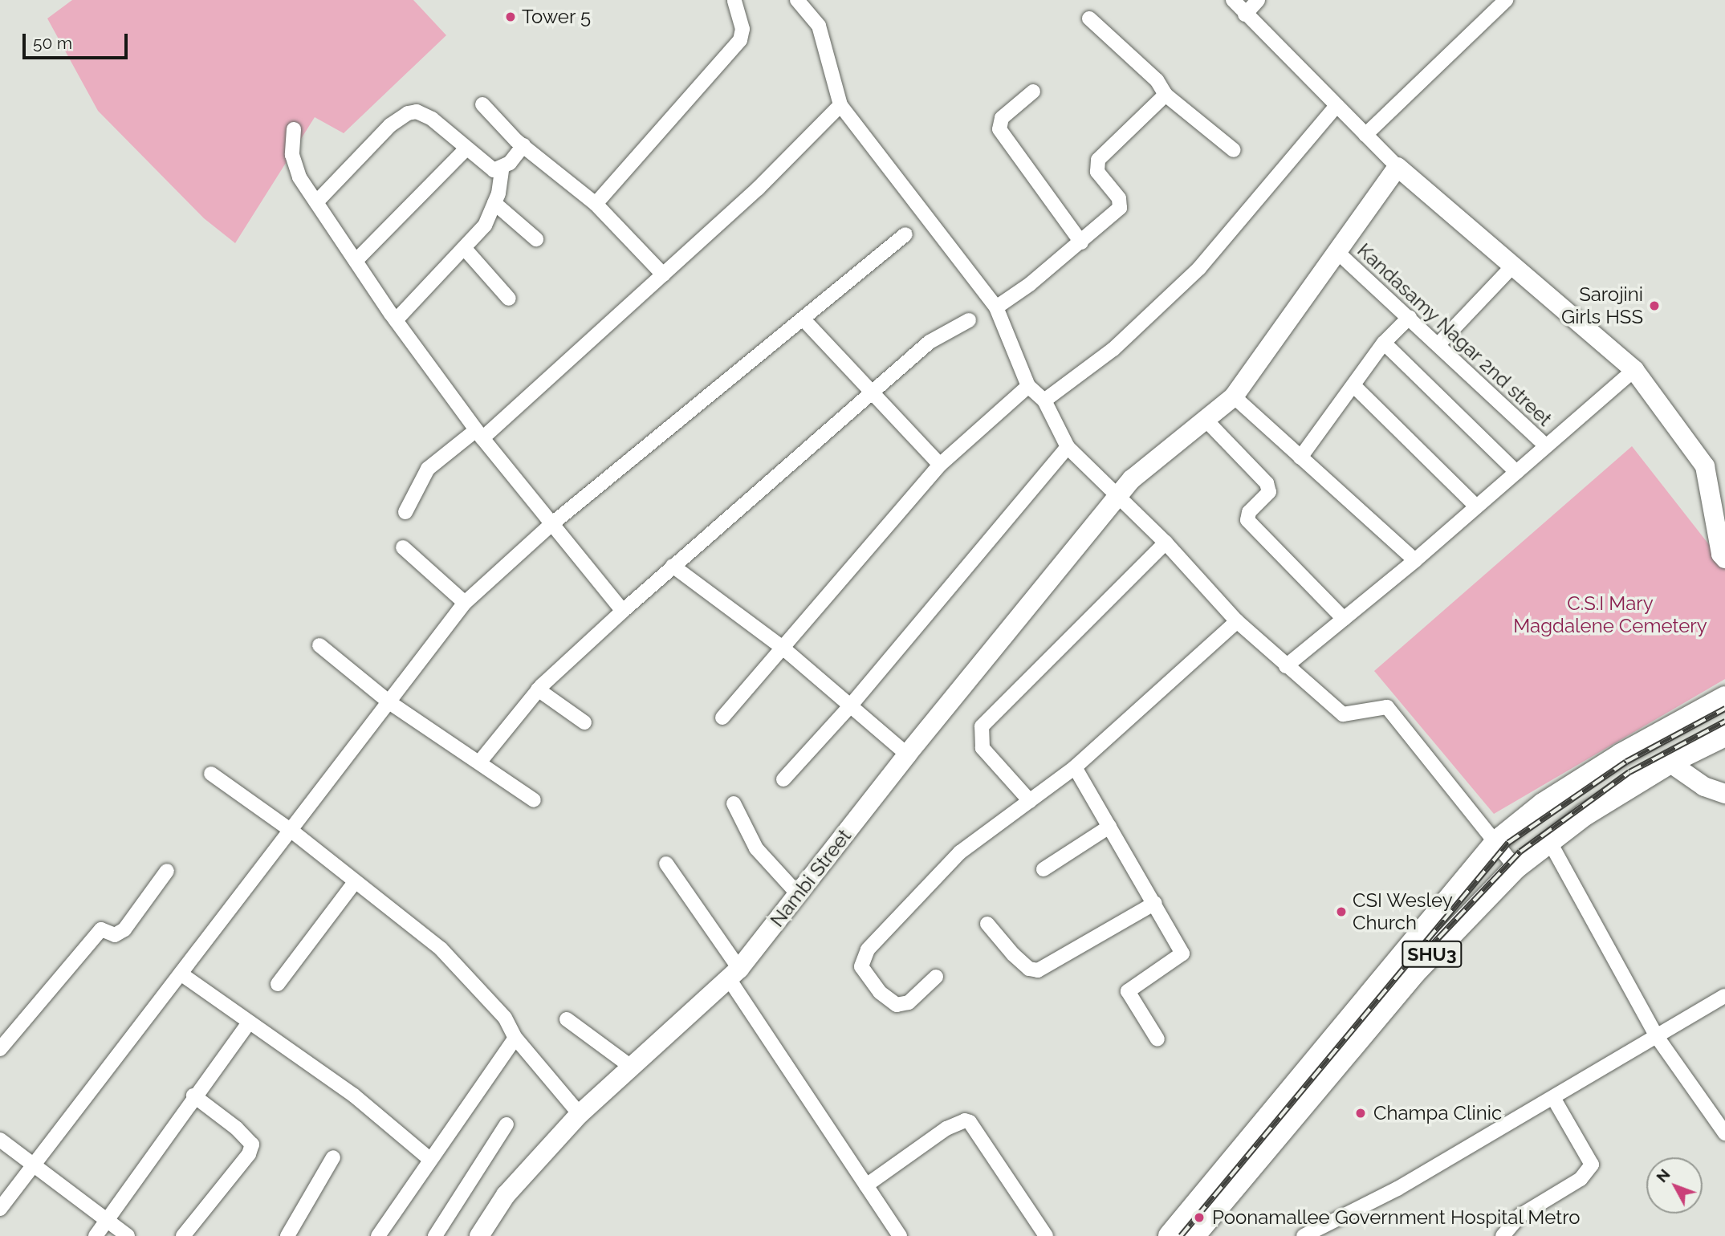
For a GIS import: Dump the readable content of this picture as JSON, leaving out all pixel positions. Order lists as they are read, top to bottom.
{
  "streets": {
    "main road": ["SHU3"],
    "street": ["Kandasamy Nagar 2nd street", "Nambi Street"]
  },
  "crossings": [
    ["Kandasamy Nagar 2nd street", "Nambi Street"]
  ],
  "parks": ["C.S.I Mary Magdalene Cemetery"],
  "places": [
    "Tower 5",
    "Sarojini Girls HSS",
    "CSI Wesley Church",
    "Champa Clinic",
    "Poonamallee Government Hospital Metro"
  ],
  "scale_bar": "50 m",
  "north": "top left"
}
